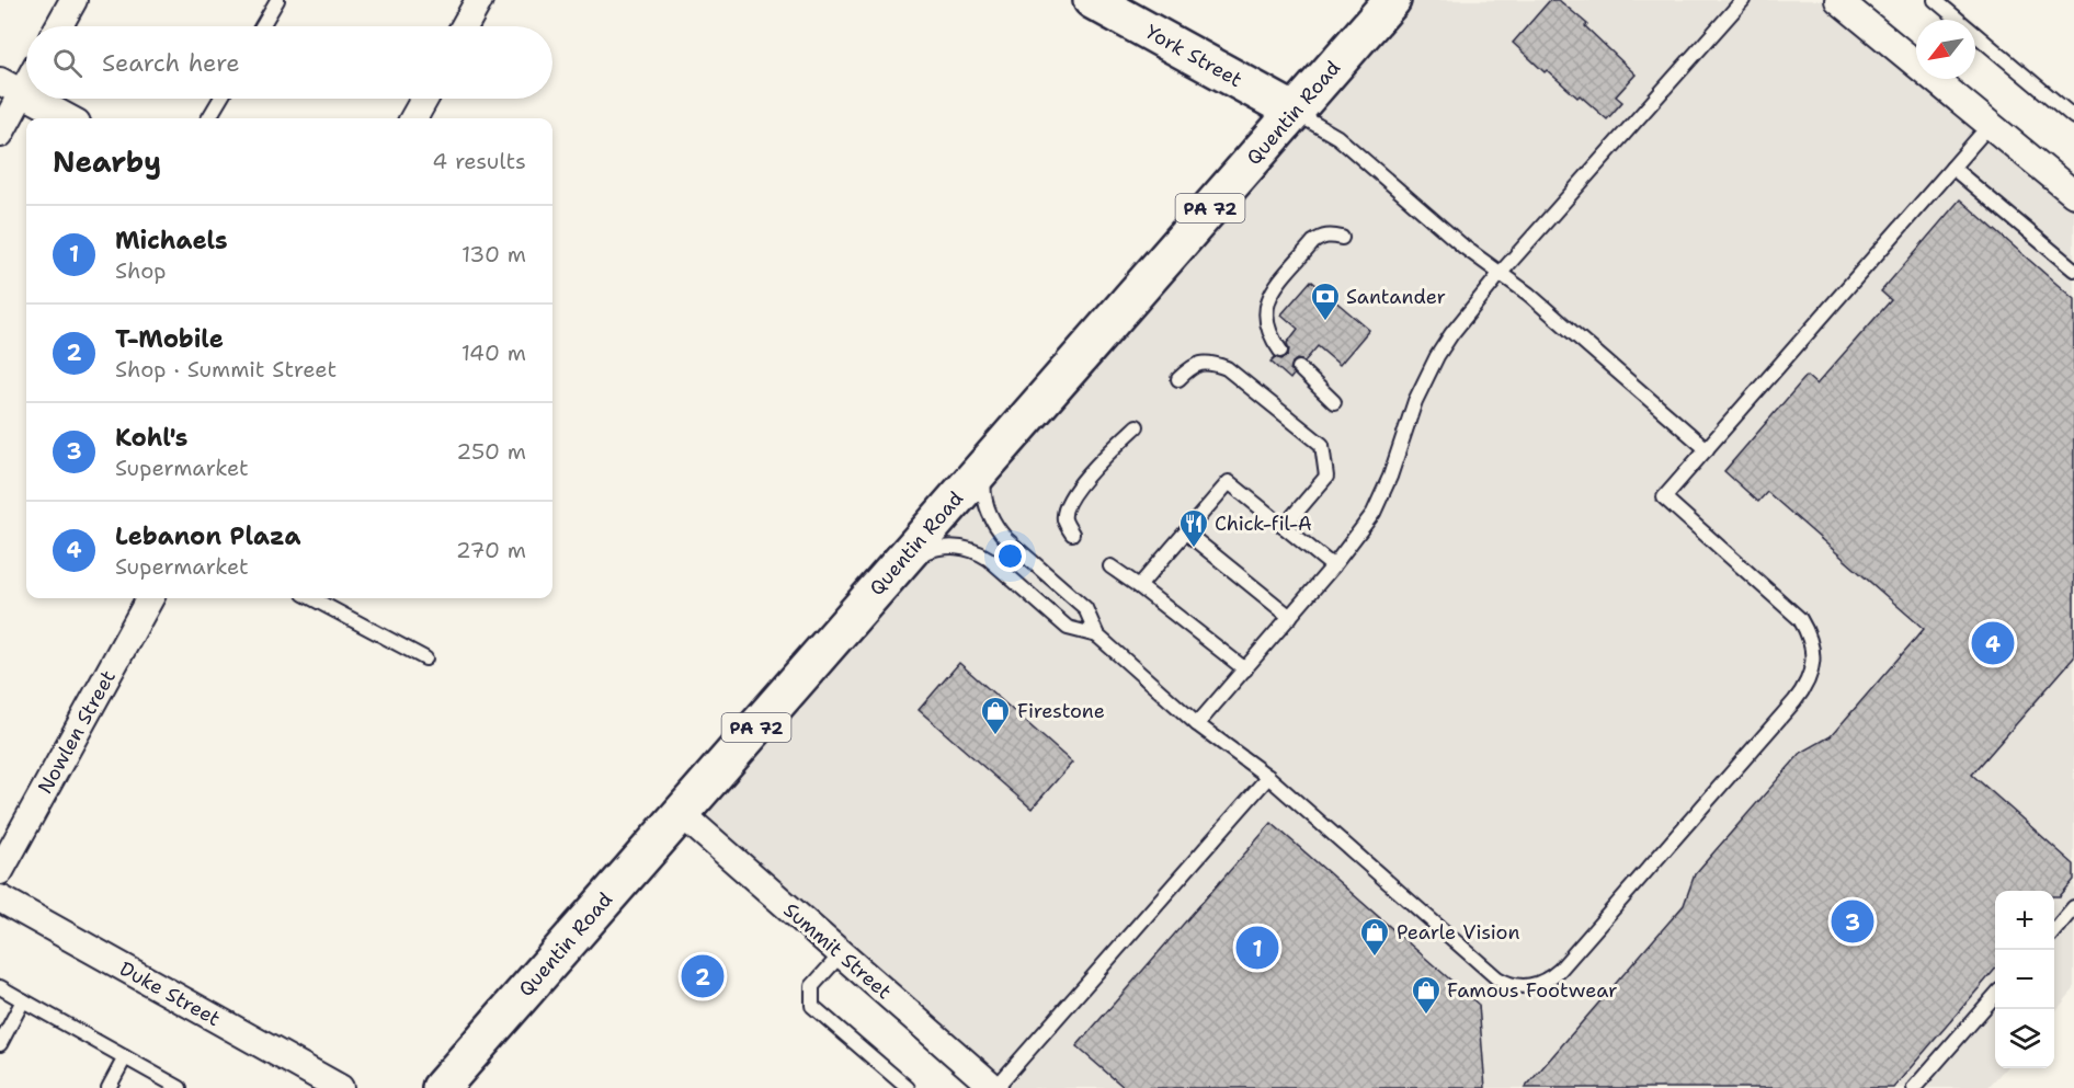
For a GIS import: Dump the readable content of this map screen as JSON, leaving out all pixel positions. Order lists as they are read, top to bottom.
{
  "streets": {
    "main road": ["York Street", "Quentin Road", "PA 72"],
    "street": ["Nowlen Street", "Summit Street", "Duke Street"]
  },
  "crossings": [
    ["York Street", "Quentin Road"],
    ["Quentin Road", "Summit Street"]
  ],
  "places": {
    "bank": ["Santander"],
    "restaurant": ["Chick-fil-A"],
    "shop": ["Firestone", "Pearle Vision", "Famous Footwear"]
  },
  "north": "bottom left",
  "page": {
    "search": "Search here",
    "heading": ["Nearby", "4 results"],
    "list": [
      {
        "mark": "1",
        "name": "Michaels",
        "note": "Shop",
        "value": "130 m"
      },
      {
        "mark": "2",
        "name": "T-Mobile",
        "note": "Shop · Summit Street",
        "value": "140 m"
      },
      {
        "mark": "3",
        "name": "Kohl's",
        "note": "Supermarket",
        "value": "250 m"
      },
      {
        "mark": "4",
        "name": "Lebanon Plaza",
        "note": "Supermarket",
        "value": "270 m"
      }
    ],
    "pins": [
      "4",
      "3",
      "1",
      "2"
    ],
    "map_buttons": ["+", "−"]
  }
}
